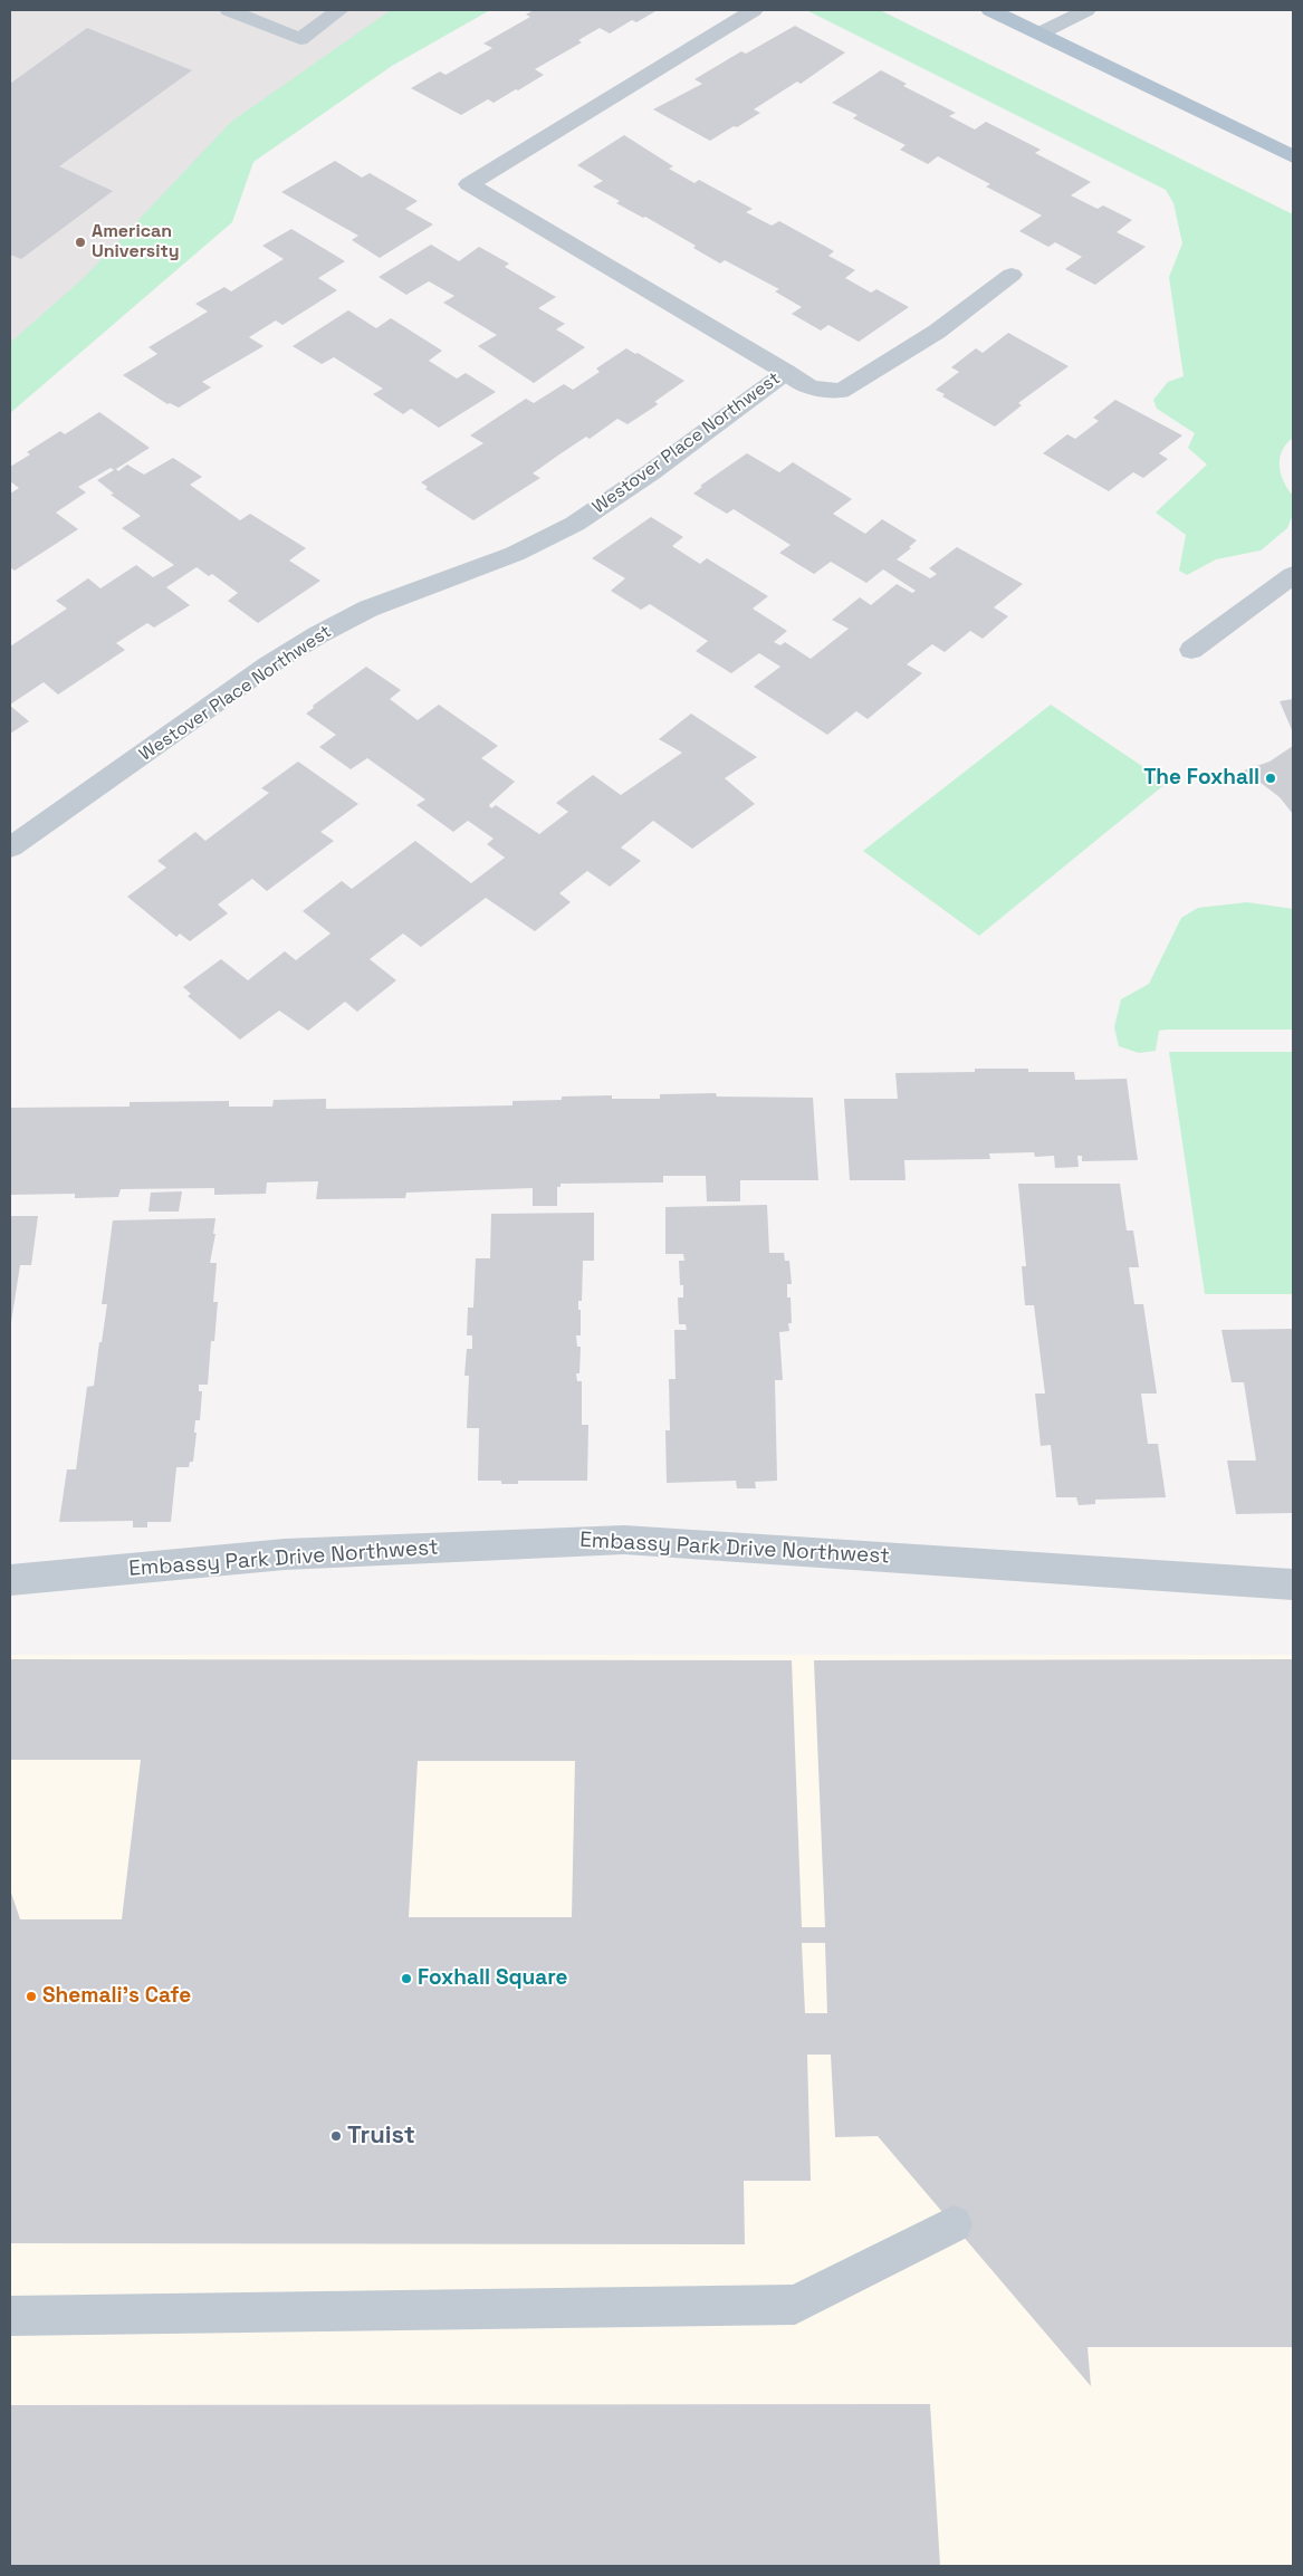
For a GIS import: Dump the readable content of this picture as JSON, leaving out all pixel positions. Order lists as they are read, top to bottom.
{
  "streets": {
    "street": ["Westover Place Northwest", "Embassy Park Drive Northwest"]
  },
  "places": [
    "American University",
    "The Foxhall",
    "Foxhall Square",
    "Shemali's Cafe",
    "Truist"
  ]
}
